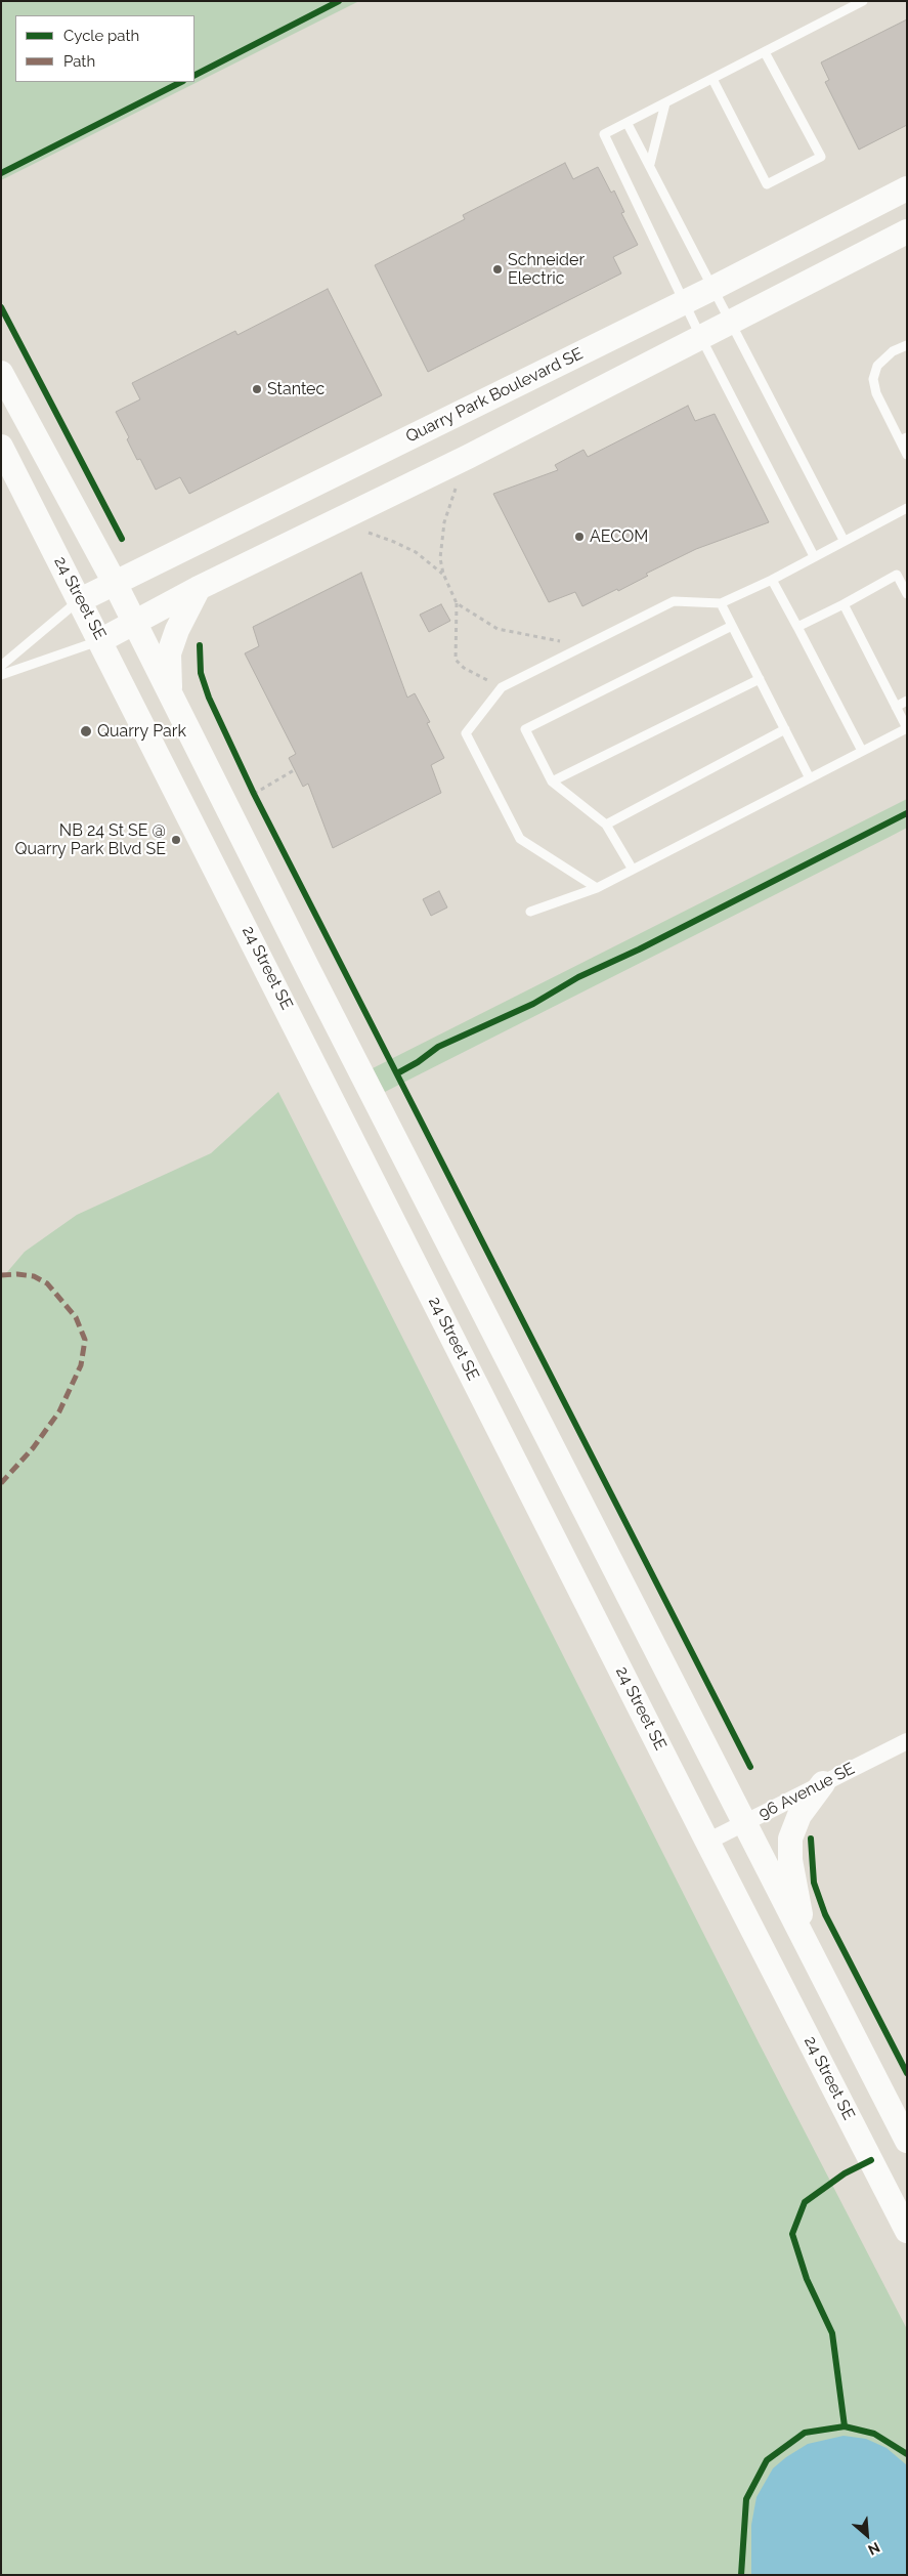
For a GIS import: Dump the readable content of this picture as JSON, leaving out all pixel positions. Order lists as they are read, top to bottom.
{
  "streets": {
    "main road": ["Quarry Park Boulevard SE", "24 Street SE"],
    "street": ["96 Avenue SE"]
  },
  "crossings": [
    ["Quarry Park Boulevard SE", "24 Street SE"],
    ["24 Street SE", "96 Avenue SE"]
  ],
  "places": [
    "Schneider Electric",
    "Stantec",
    "AECOM",
    "Quarry Park",
    "NB 24 St SE @ Quarry Park Blvd SE"
  ],
  "legend": ["Cycle path", "Path"],
  "north": "bottom right"
}
